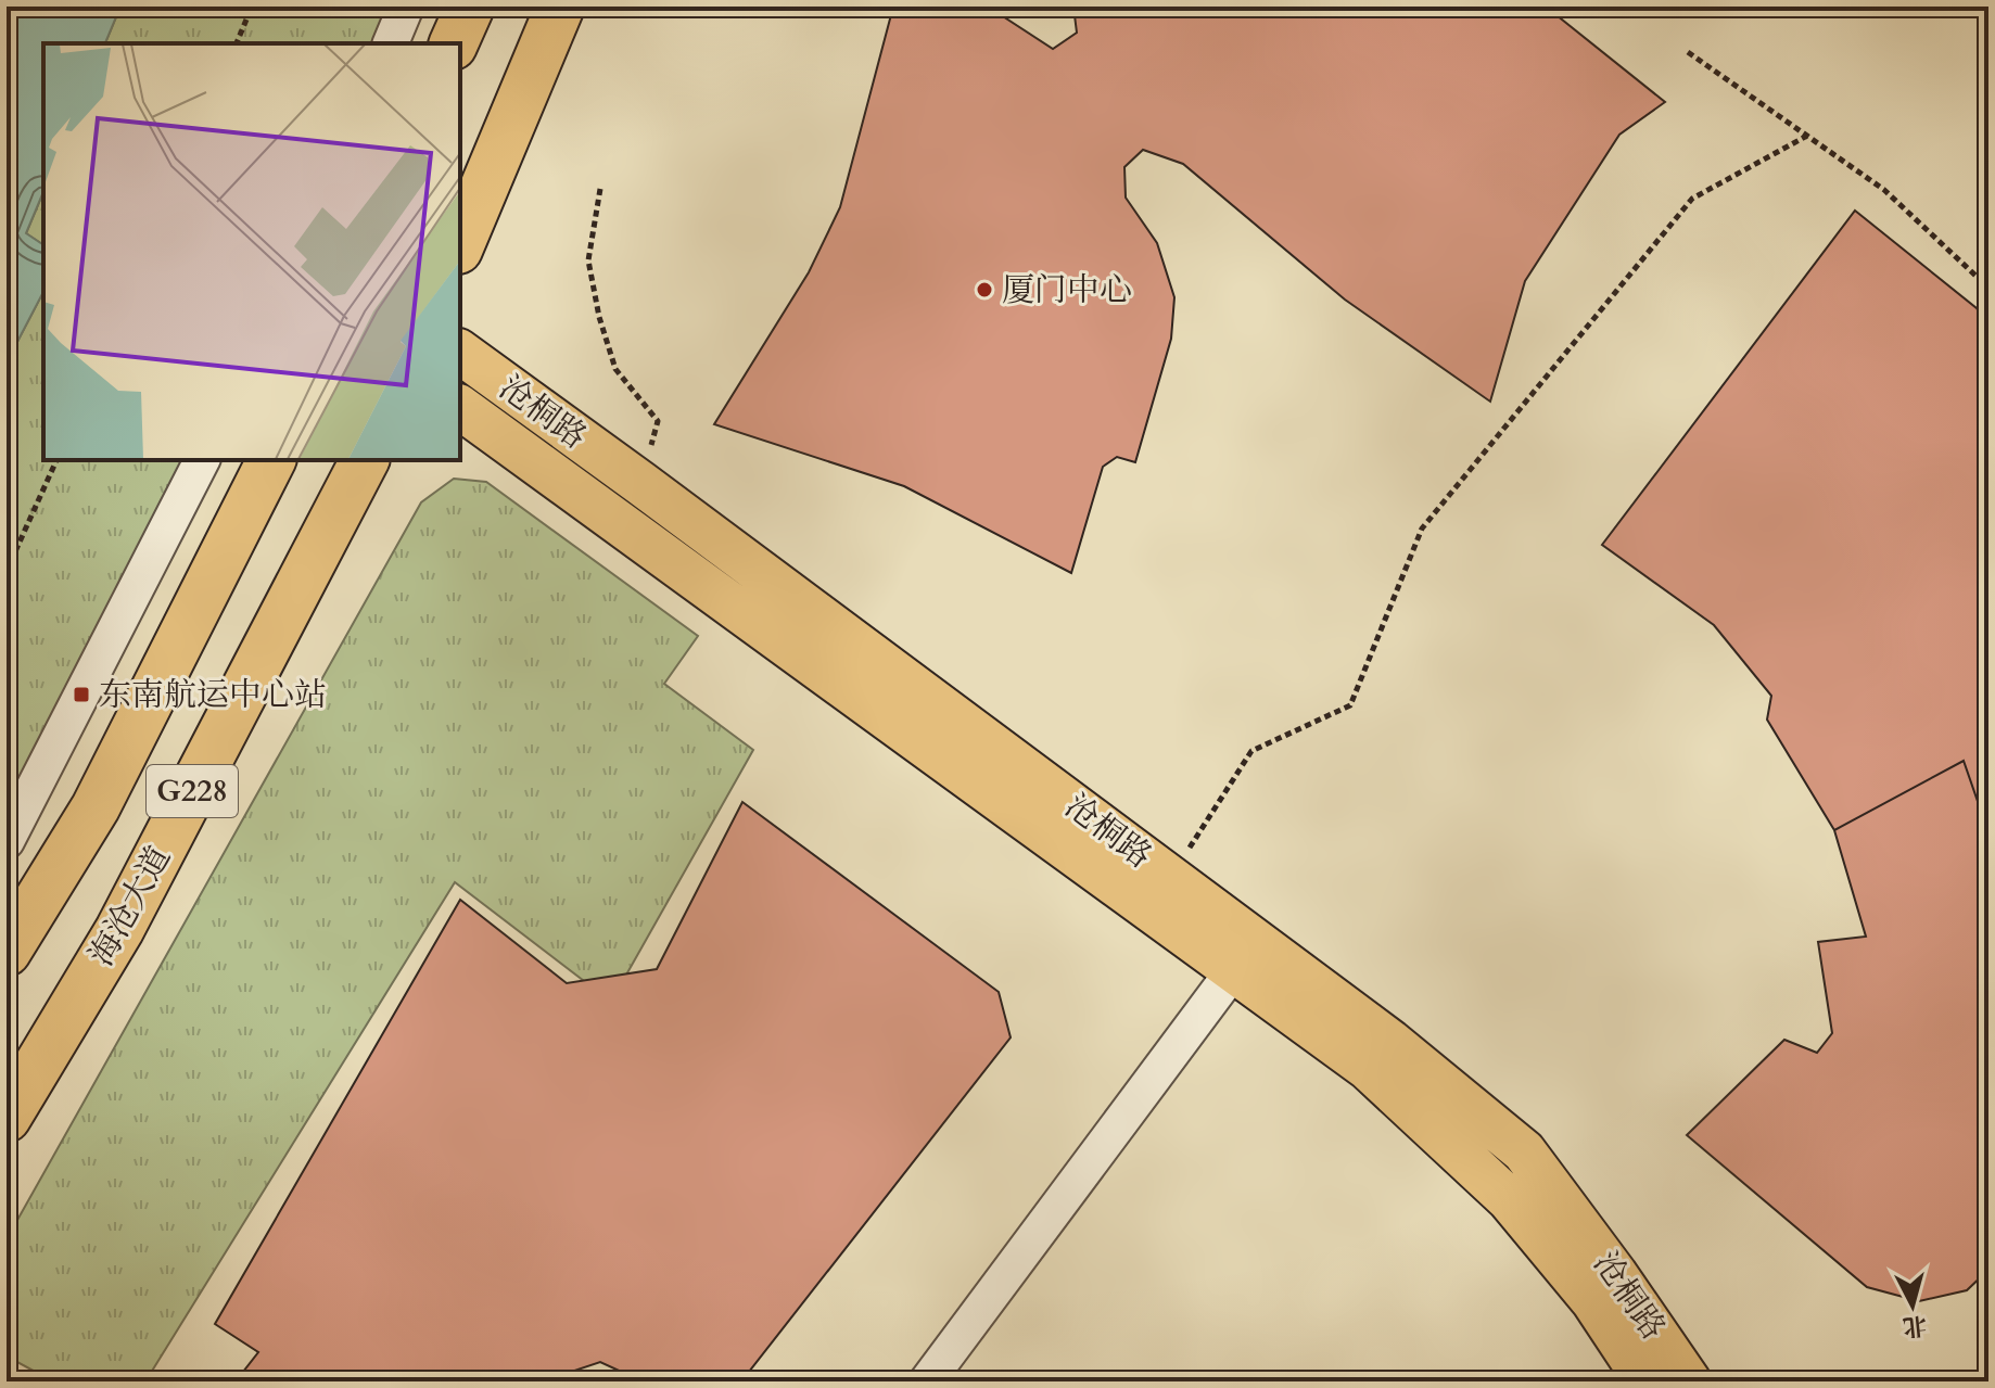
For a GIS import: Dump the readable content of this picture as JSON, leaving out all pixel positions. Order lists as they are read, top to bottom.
{
  "streets": {
    "highway": ["G228", "海沧大道"],
    "main road": ["沧桐路"]
  },
  "places": {
    "other": ["厦门中心"],
    "transit": ["东南航运中心站"]
  },
  "north": "bottom"
}
